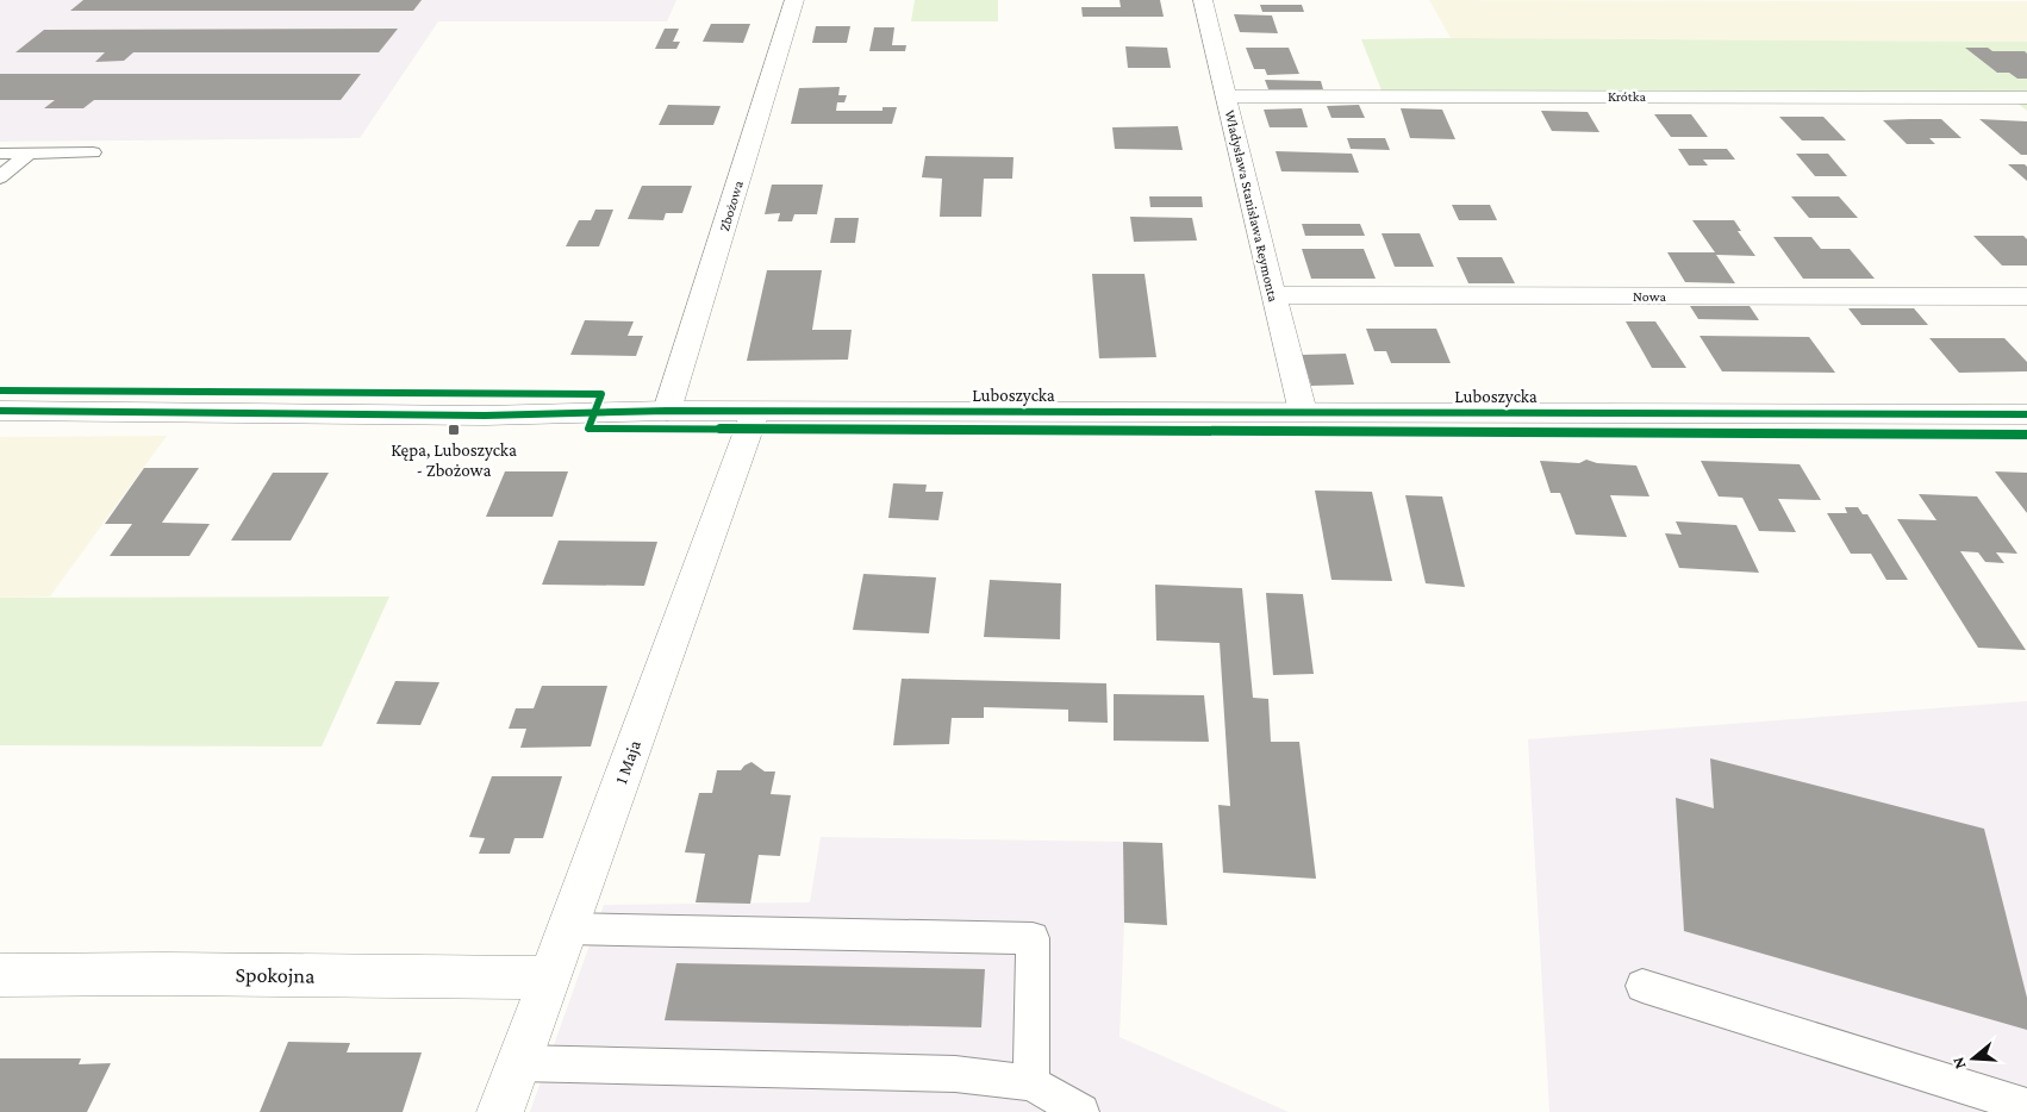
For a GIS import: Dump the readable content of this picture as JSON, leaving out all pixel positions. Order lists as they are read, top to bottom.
{
  "streets": {
    "street": [
      "Krótka",
      "Zbożowa",
      "Władysława Stanisława Reymonta",
      "Nowa",
      "Luboszycka",
      "1 Maja",
      "Spokojna"
    ]
  },
  "crossings": [
    ["Krótka", "Władysława Stanisława Reymonta"],
    ["Zbożowa", "Luboszycka"],
    ["Władysława Stanisława Reymonta", "Nowa"],
    ["Władysława Stanisława Reymonta", "Luboszycka"],
    ["Luboszycka", "1 Maja"],
    ["1 Maja", "Spokojna"]
  ],
  "places": {
    "transit": ["Kępa, Luboszycka - Zbożowa"]
  },
  "north": "left"
}
